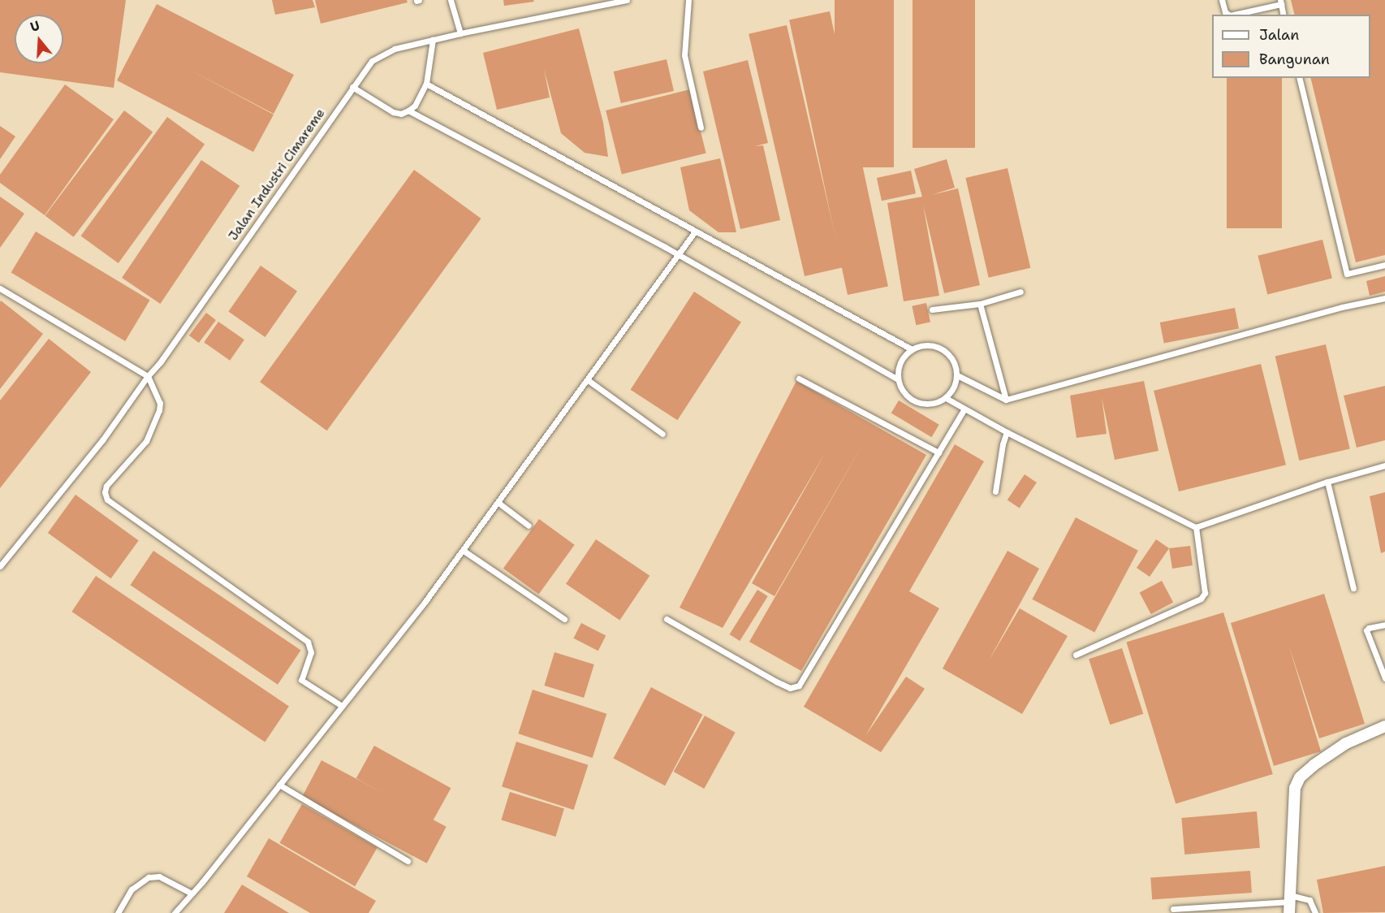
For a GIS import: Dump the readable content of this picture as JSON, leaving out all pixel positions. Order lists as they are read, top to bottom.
{
  "streets": {
    "lane": ["Jalan Industri Cimareme"]
  },
  "legend": ["Jalan", "Bangunan"],
  "north": "top"
}
